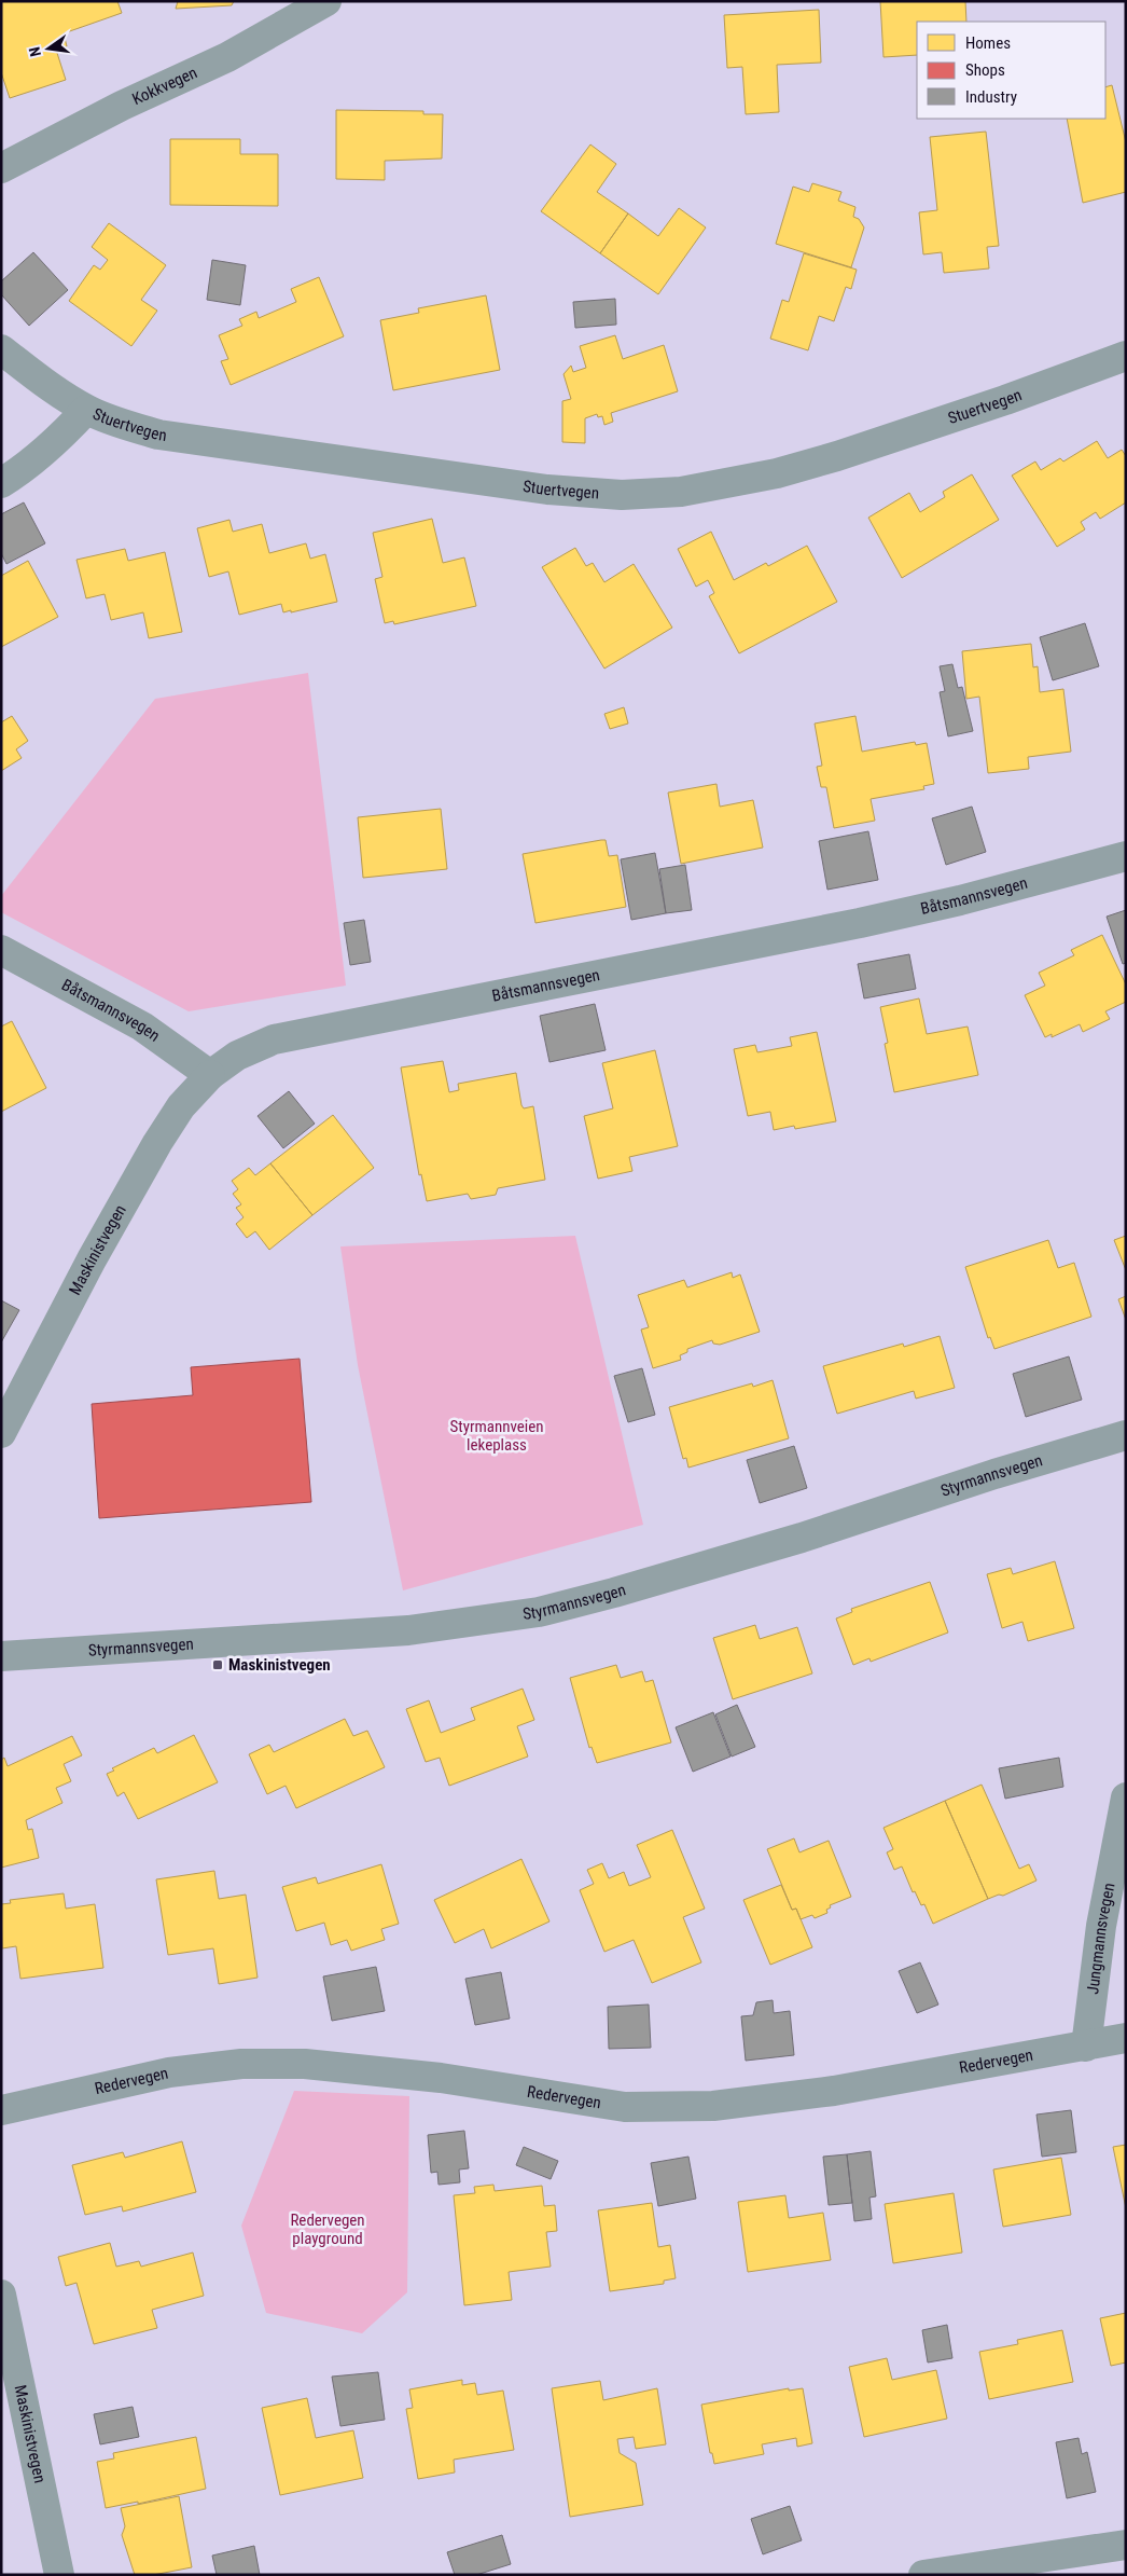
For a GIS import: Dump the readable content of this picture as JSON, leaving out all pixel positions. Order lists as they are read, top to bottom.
{
  "streets": {
    "street": [
      "Kokkvegen",
      "Stuertvegen",
      "Båtsmannsvegen",
      "Maskinistvegen",
      "Styrmannsvegen",
      "Jungmannsvegen",
      "Redervegen"
    ]
  },
  "crossings": [
    ["Båtsmannsvegen", "Maskinistvegen"],
    ["Jungmannsvegen", "Redervegen"]
  ],
  "parks": ["Styrmannveien lekeplass", "Redervegen playground"],
  "places": {
    "transit": ["Maskinistvegen"]
  },
  "legend": ["Homes", "Shops", "Industry"],
  "north": "left"
}
